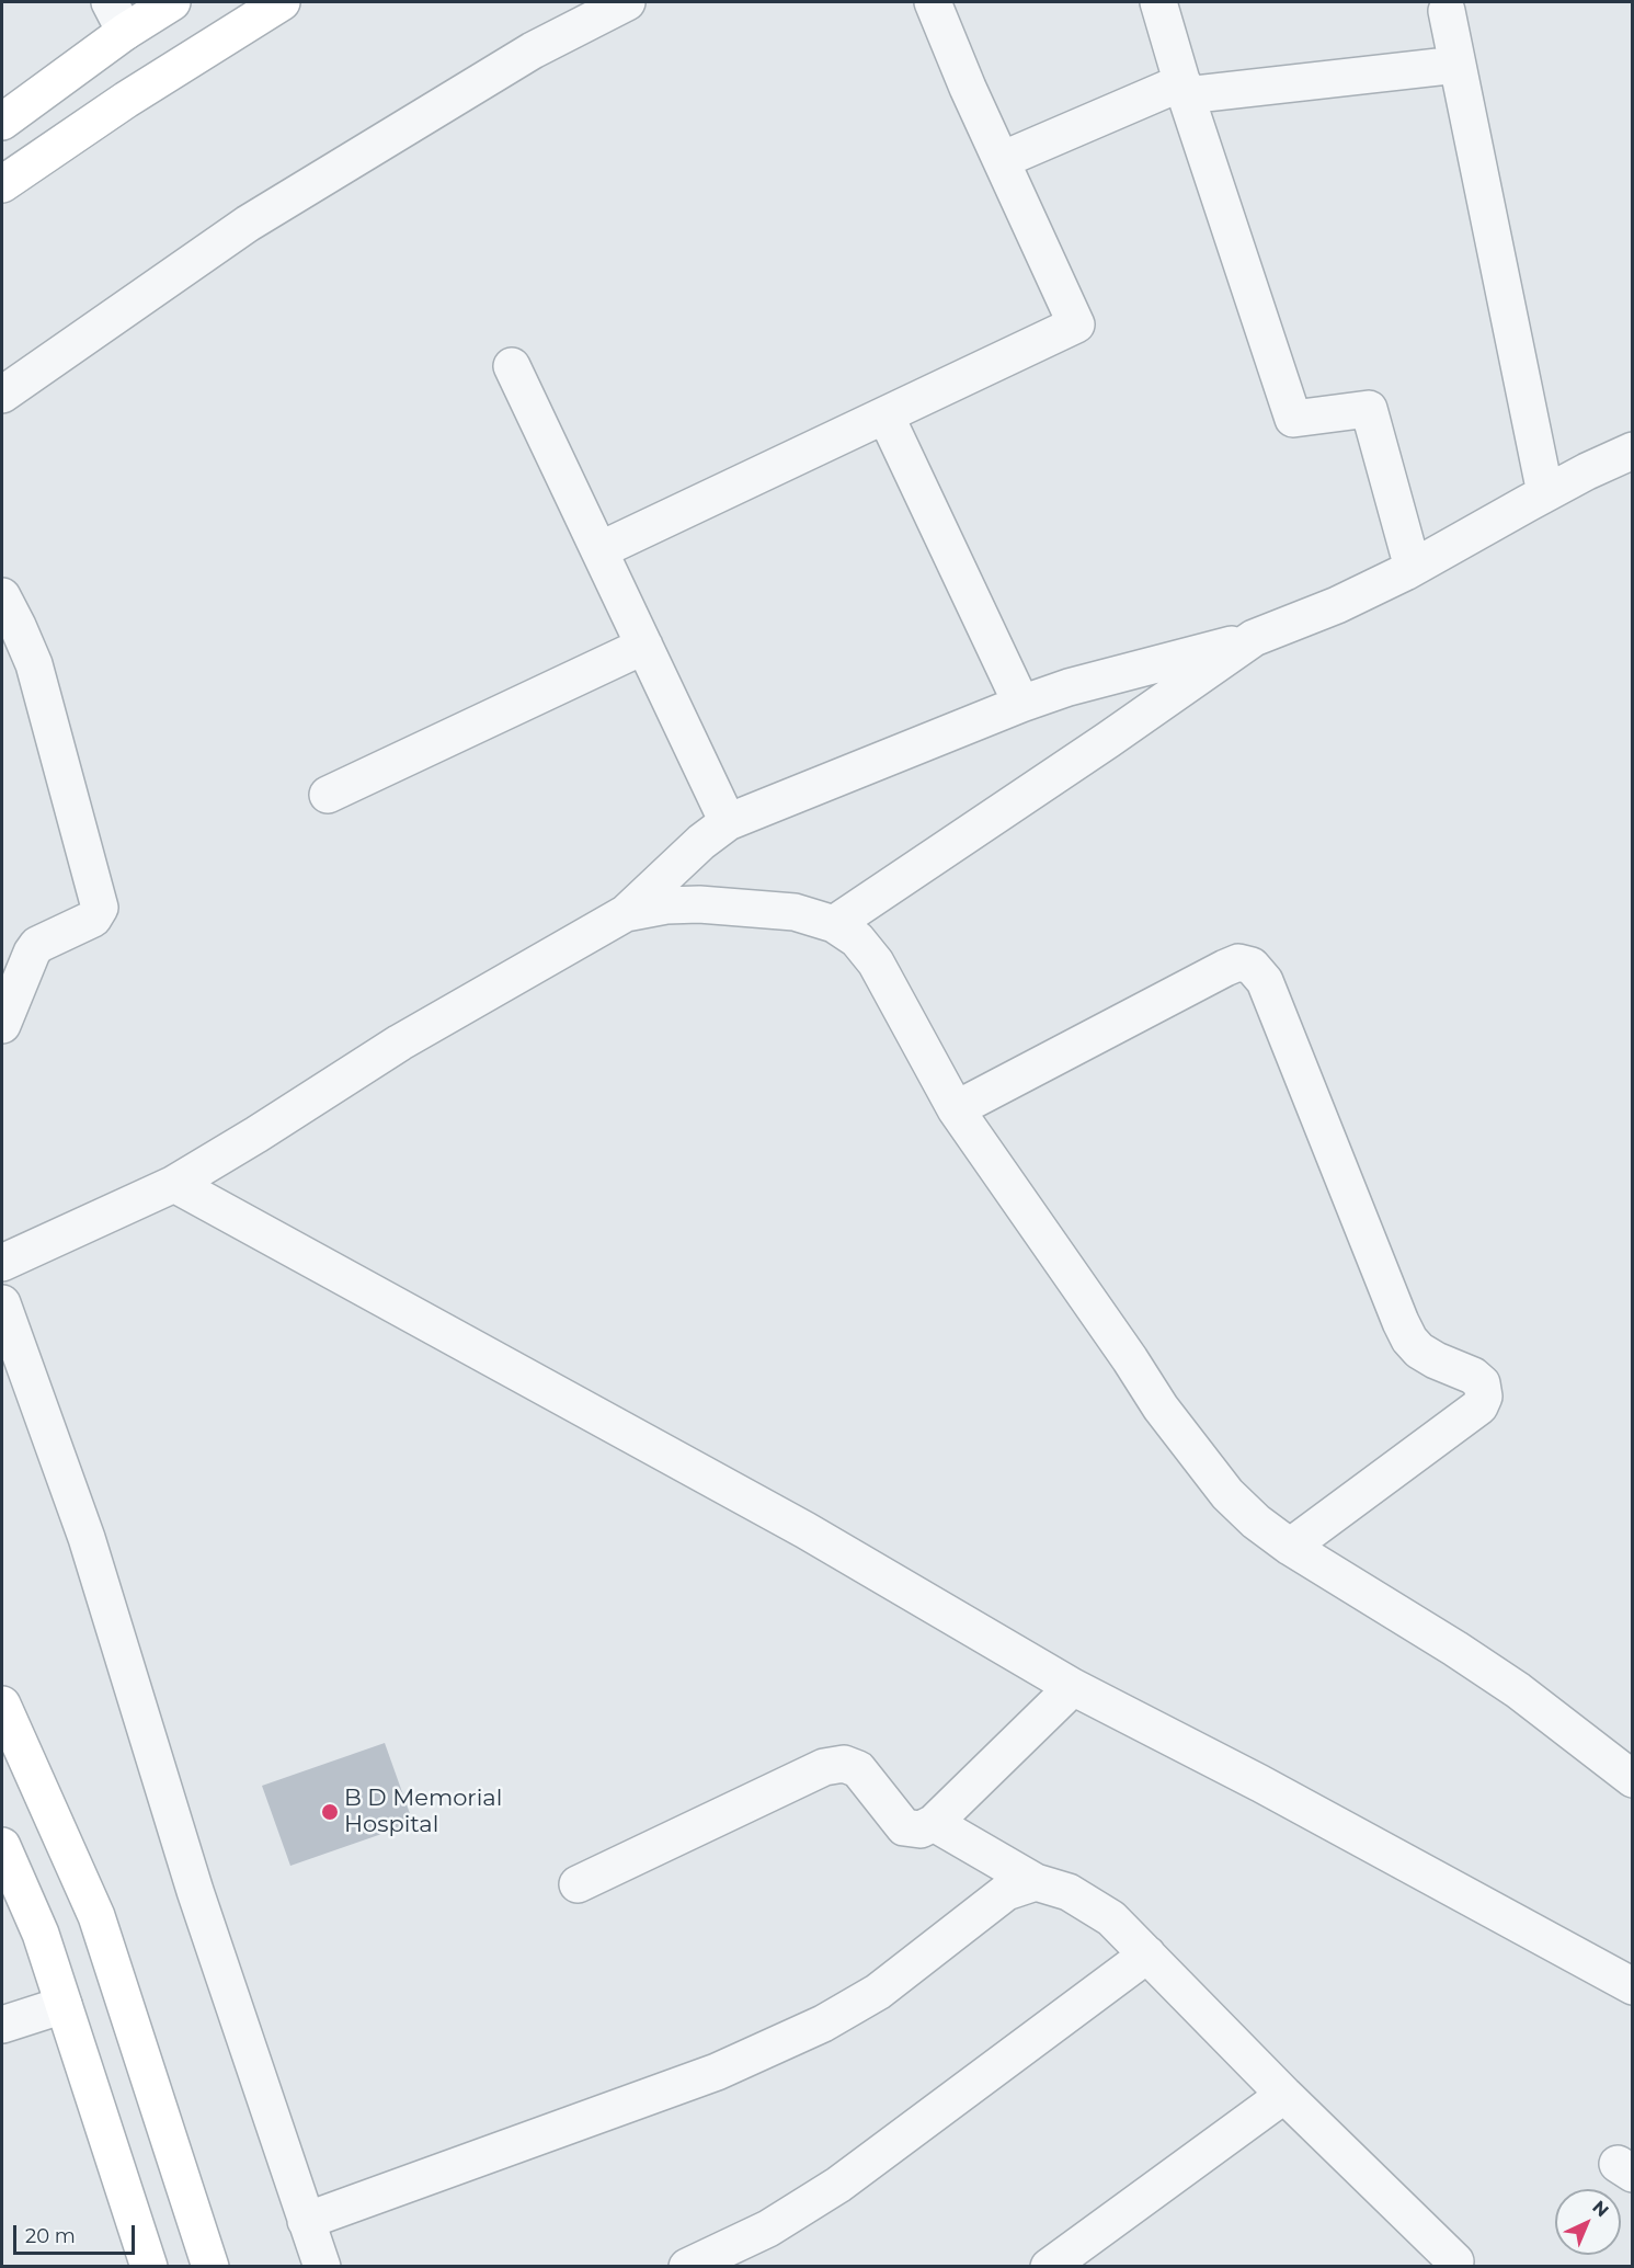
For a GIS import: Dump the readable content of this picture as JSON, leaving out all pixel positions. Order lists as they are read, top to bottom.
{
  "places": ["B D Memorial Hospital"],
  "scale_bar": "20 m",
  "north": "top right"
}
